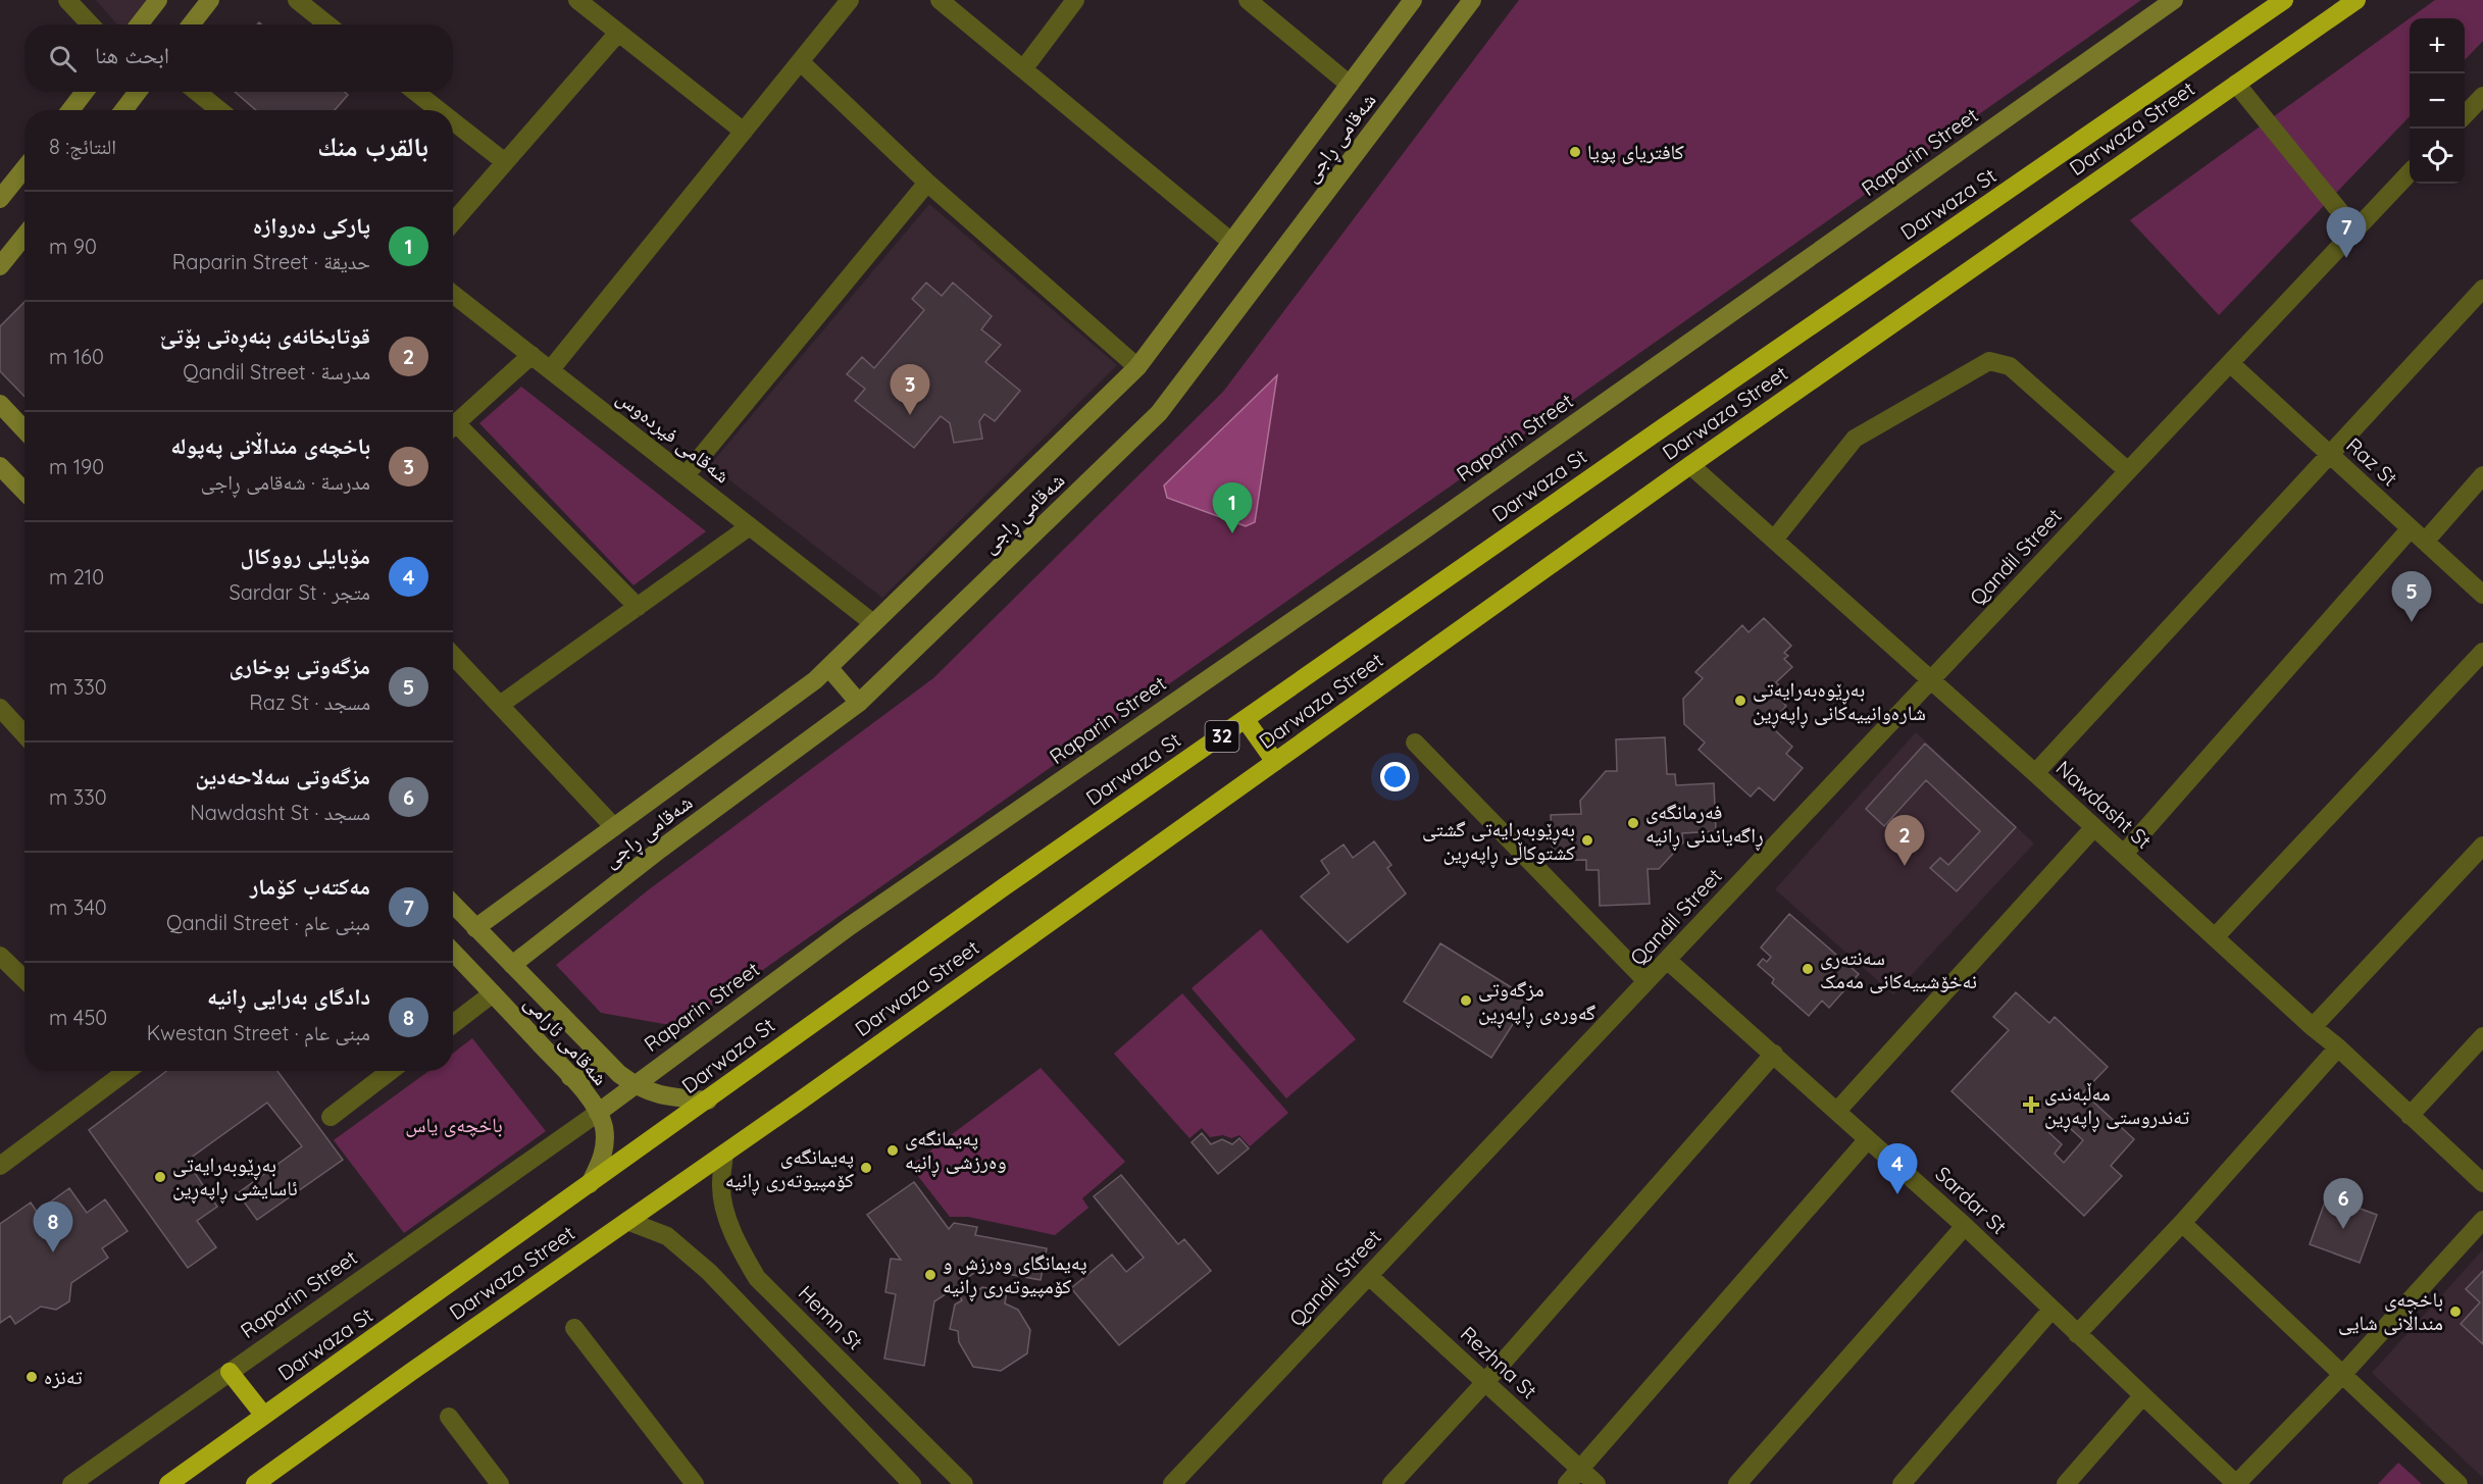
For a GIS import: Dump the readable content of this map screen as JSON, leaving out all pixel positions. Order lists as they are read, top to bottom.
{
  "streets": {
    "highway": ["Darwaza Street", "Darwaza St", "32"],
    "street": [
      "شەقامی ڕاجی",
      "Raparin Street",
      "شەقامی فیردەوس",
      "Raz St",
      "Qandil Street",
      "Nawdasht St",
      "شەقامی ئارامی",
      "Sardar St",
      "Hemn St",
      "Rezhna St"
    ]
  },
  "crossings": [
    ["Darwaza Street", "Nawdasht St"],
    ["Darwaza Street", "Hemn St"],
    ["شەقامی ڕاجی", "شەقامی فیردەوس"],
    ["Raparin Street", "شەقامی ئارامی"],
    ["Darwaza St", "شەقامی ئارامی"],
    ["Raz St", "Qandil Street"],
    ["Qandil Street", "Nawdasht St"],
    ["Qandil Street", "Sardar St"],
    ["Qandil Street", "Rezhna St"]
  ],
  "parks": ["باخچەی یاس"],
  "places": {
    "other": [
      "کافتریای پویا",
      "بەڕێوەبەرایەتی شارەوانییەکانی ڕاپەڕین",
      "فەرمانگەی ڕاگەیاندنی ڕانیە",
      "بەڕێوبەرایەتی گشتی کشتوکاڵی ڕاپەڕین",
      "سەنتەری نەخۆشییەکانی مەمک",
      "مزگەوتی گەورەی ڕاپەڕین",
      "پەیمانگەی وەرزشی ڕانیە",
      "پەیمانگەی کۆمپیوتەری ڕانیە",
      "بەڕێوبەرایەتی ئاسایشی ڕاپەڕین",
      "پەیمانگای وەرزش و کۆمپیوتەری ڕانیە",
      "باخچەی منداڵانی شایی",
      "تەنزە"
    ],
    "health": ["مەڵبەندی تەندروستی ڕاپەڕین"]
  },
  "page": {
    "map_buttons": ["+", "−"],
    "search": "ابحث هنا",
    "heading": ["بالقرب منك", "النتائج: 8"],
    "list": [
      {
        "mark": "1",
        "name": "پارکی دەروازە",
        "note": "حديقة · Raparin Street",
        "value": "90 m"
      },
      {
        "mark": "2",
        "name": "قوتابخانەی بنەڕەتی بۆتێ",
        "note": "مدرسة · Qandil Street",
        "value": "160 m"
      },
      {
        "mark": "3",
        "name": "باخچەی منداڵانی پەپولە",
        "note": "مدرسة · شەقامی ڕاجی",
        "value": "190 m"
      },
      {
        "mark": "4",
        "name": "مۆبایلی رووکال",
        "note": "متجر · Sardar St",
        "value": "210 m"
      },
      {
        "mark": "5",
        "name": "مزگەوتی بوخاری",
        "note": "مسجد · Raz St",
        "value": "330 m"
      },
      {
        "mark": "6",
        "name": "مزگەوتی سەلاحەدین",
        "note": "مسجد · Nawdasht St",
        "value": "330 m"
      },
      {
        "mark": "7",
        "name": "مەکتەب کۆمار",
        "note": "مبنى عام · Qandil Street",
        "value": "340 m"
      },
      {
        "mark": "8",
        "name": "دادگای بەرایی ڕانیە",
        "note": "مبنى عام · Kwestan Street",
        "value": "450 m"
      }
    ],
    "pins": [
      "7",
      "3",
      "1",
      "5",
      "2",
      "4",
      "6",
      "8"
    ]
  }
}
